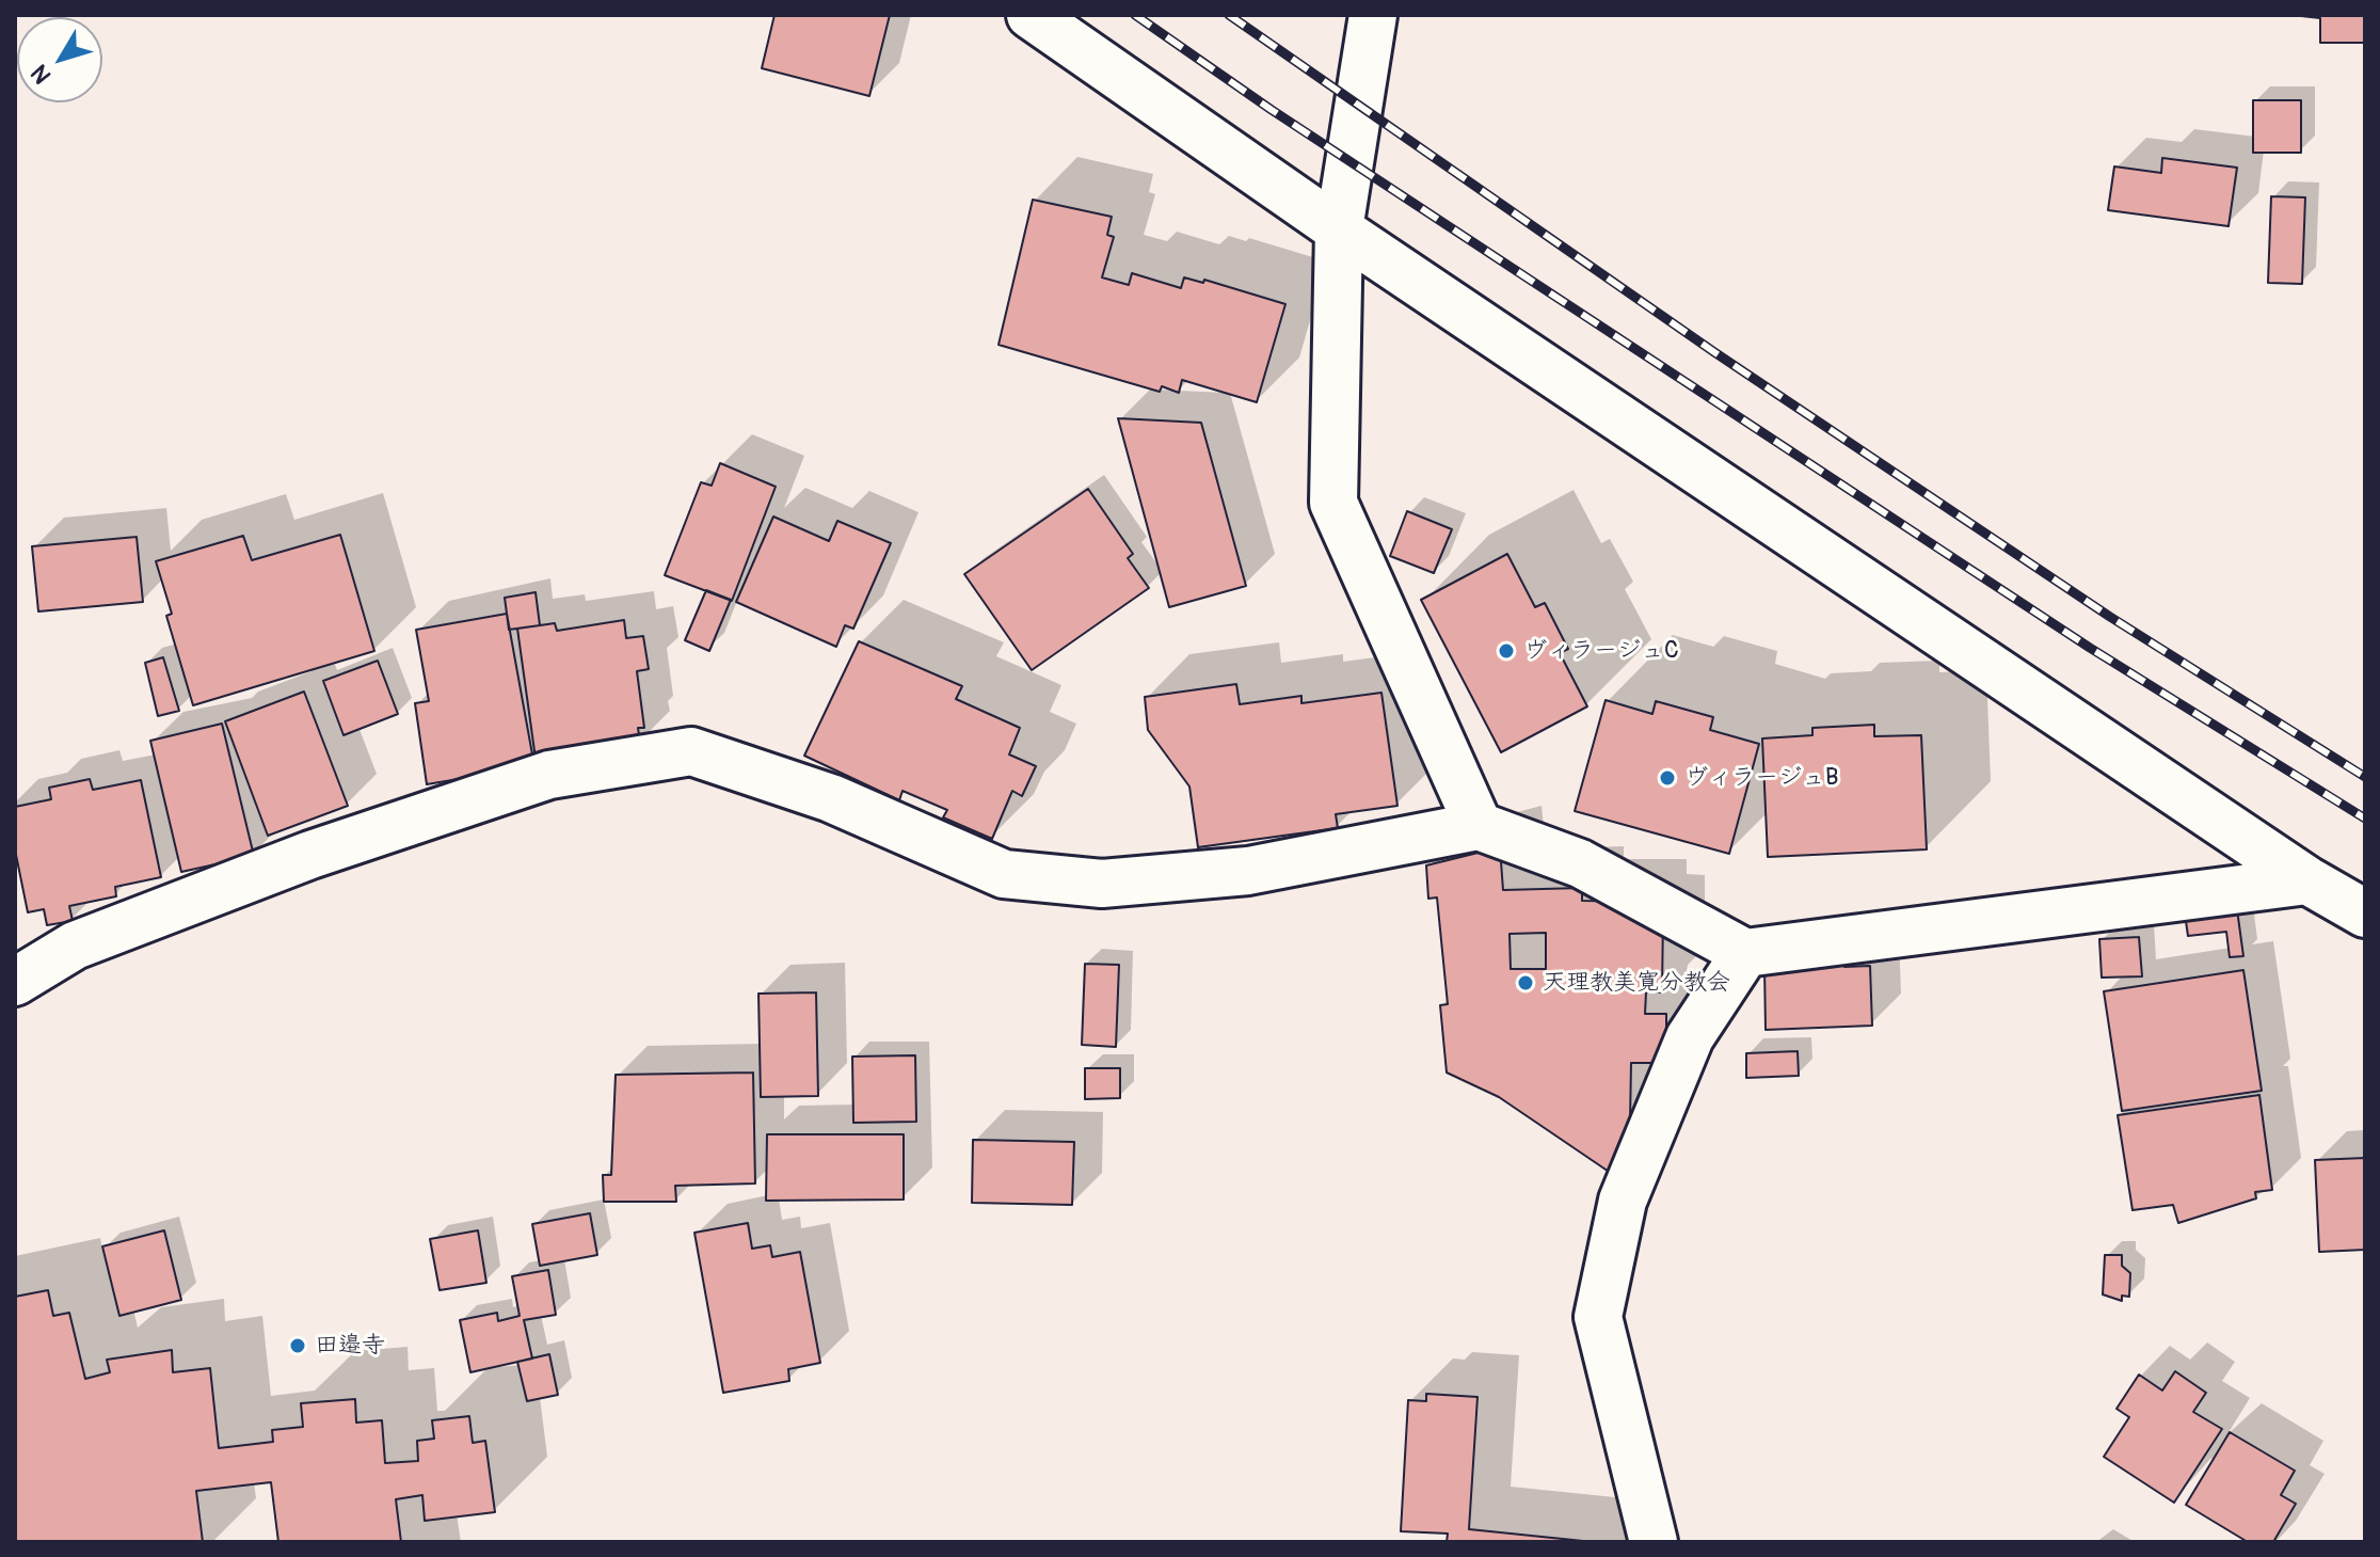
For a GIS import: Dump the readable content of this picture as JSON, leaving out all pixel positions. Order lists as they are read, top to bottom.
{
  "places": [
    "ヴィラージュC",
    "ヴィラージュB",
    "天理教美寛分教会",
    "田邉寺"
  ],
  "north": "bottom left"
}
